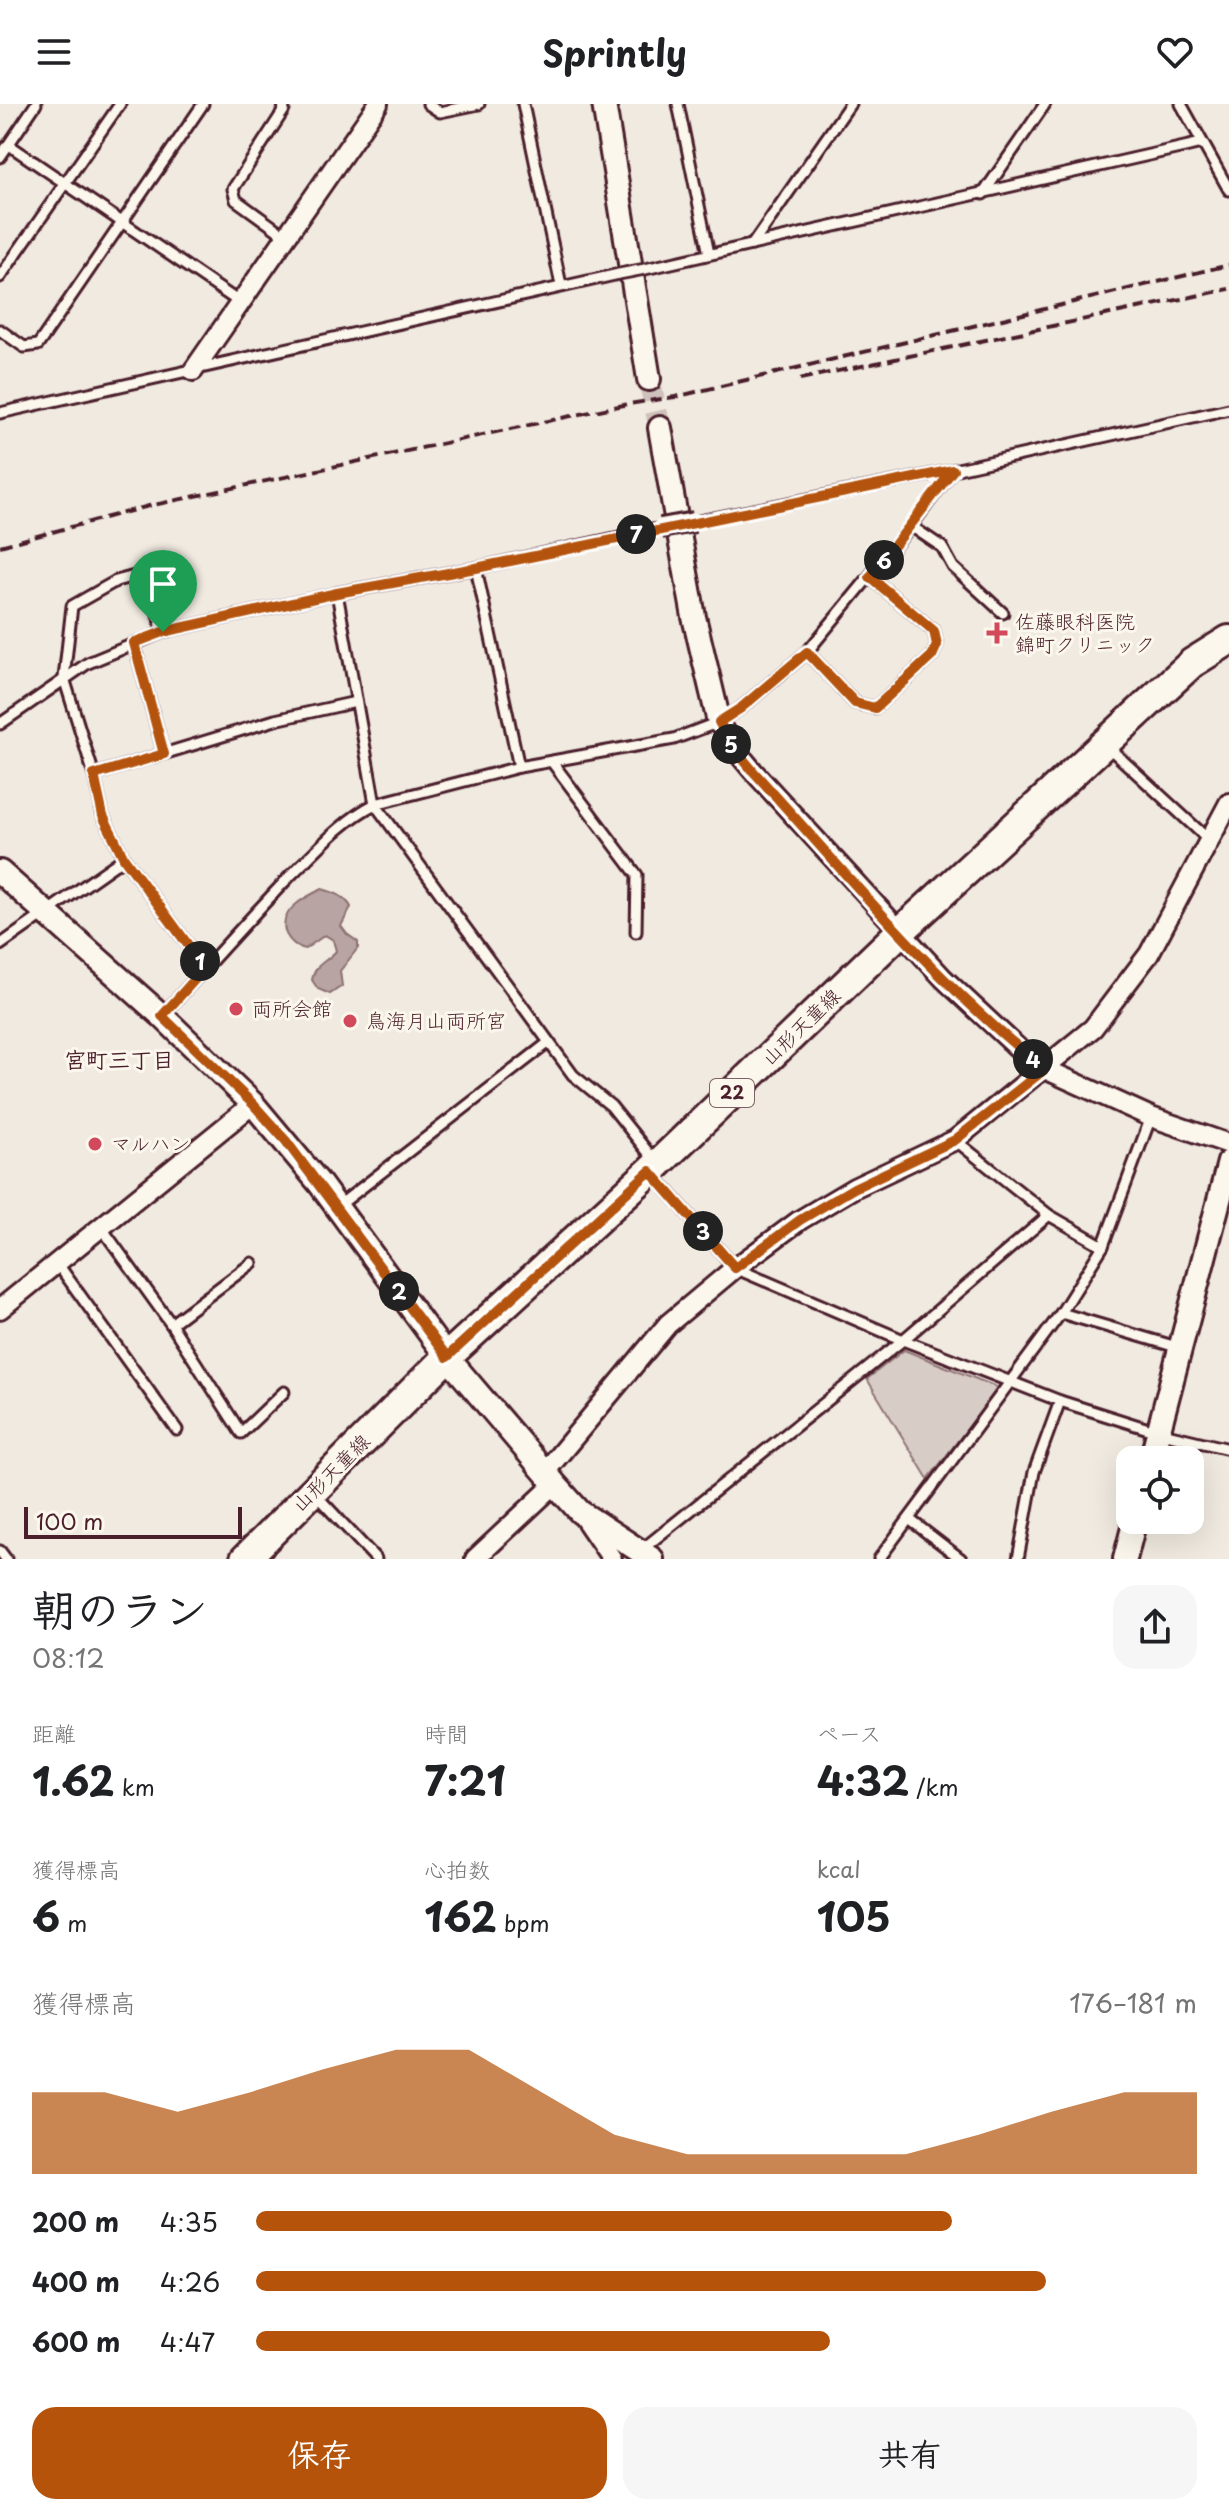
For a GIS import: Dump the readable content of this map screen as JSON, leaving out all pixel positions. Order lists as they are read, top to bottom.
{
  "streets": {
    "main road": ["山形天童線", "22"]
  },
  "districts": ["宮町三丁目"],
  "places": {
    "health": ["佐藤眼科医院 錦町クリニック"],
    "other": ["両所会館", "鳥海月山両所宮", "マルハン"]
  },
  "scale_bar": "100 m",
  "page": {
    "header": "Sprintly",
    "pins": [
      "7",
      "6",
      "5",
      "1",
      "4",
      "3",
      "2"
    ],
    "scale": "100 m",
    "heading": ["朝のラン", "08:12"],
    "stats": [
      ["距離", "1.62 km"],
      ["時間", "7:21"],
      ["ペース", "4:32 /km"],
      ["獲得標高", "6 m"],
      ["心拍数", "162 bpm"],
      ["kcal", "105"]
    ],
    "chart": ["獲得標高", "176–181 m"],
    "list": [
      {
        "name": "200 m",
        "note": "4:35"
      },
      {
        "name": "400 m",
        "note": "4:26"
      },
      {
        "name": "600 m",
        "note": "4:47"
      }
    ],
    "buttons": ["保存", "共有"]
  }
}
